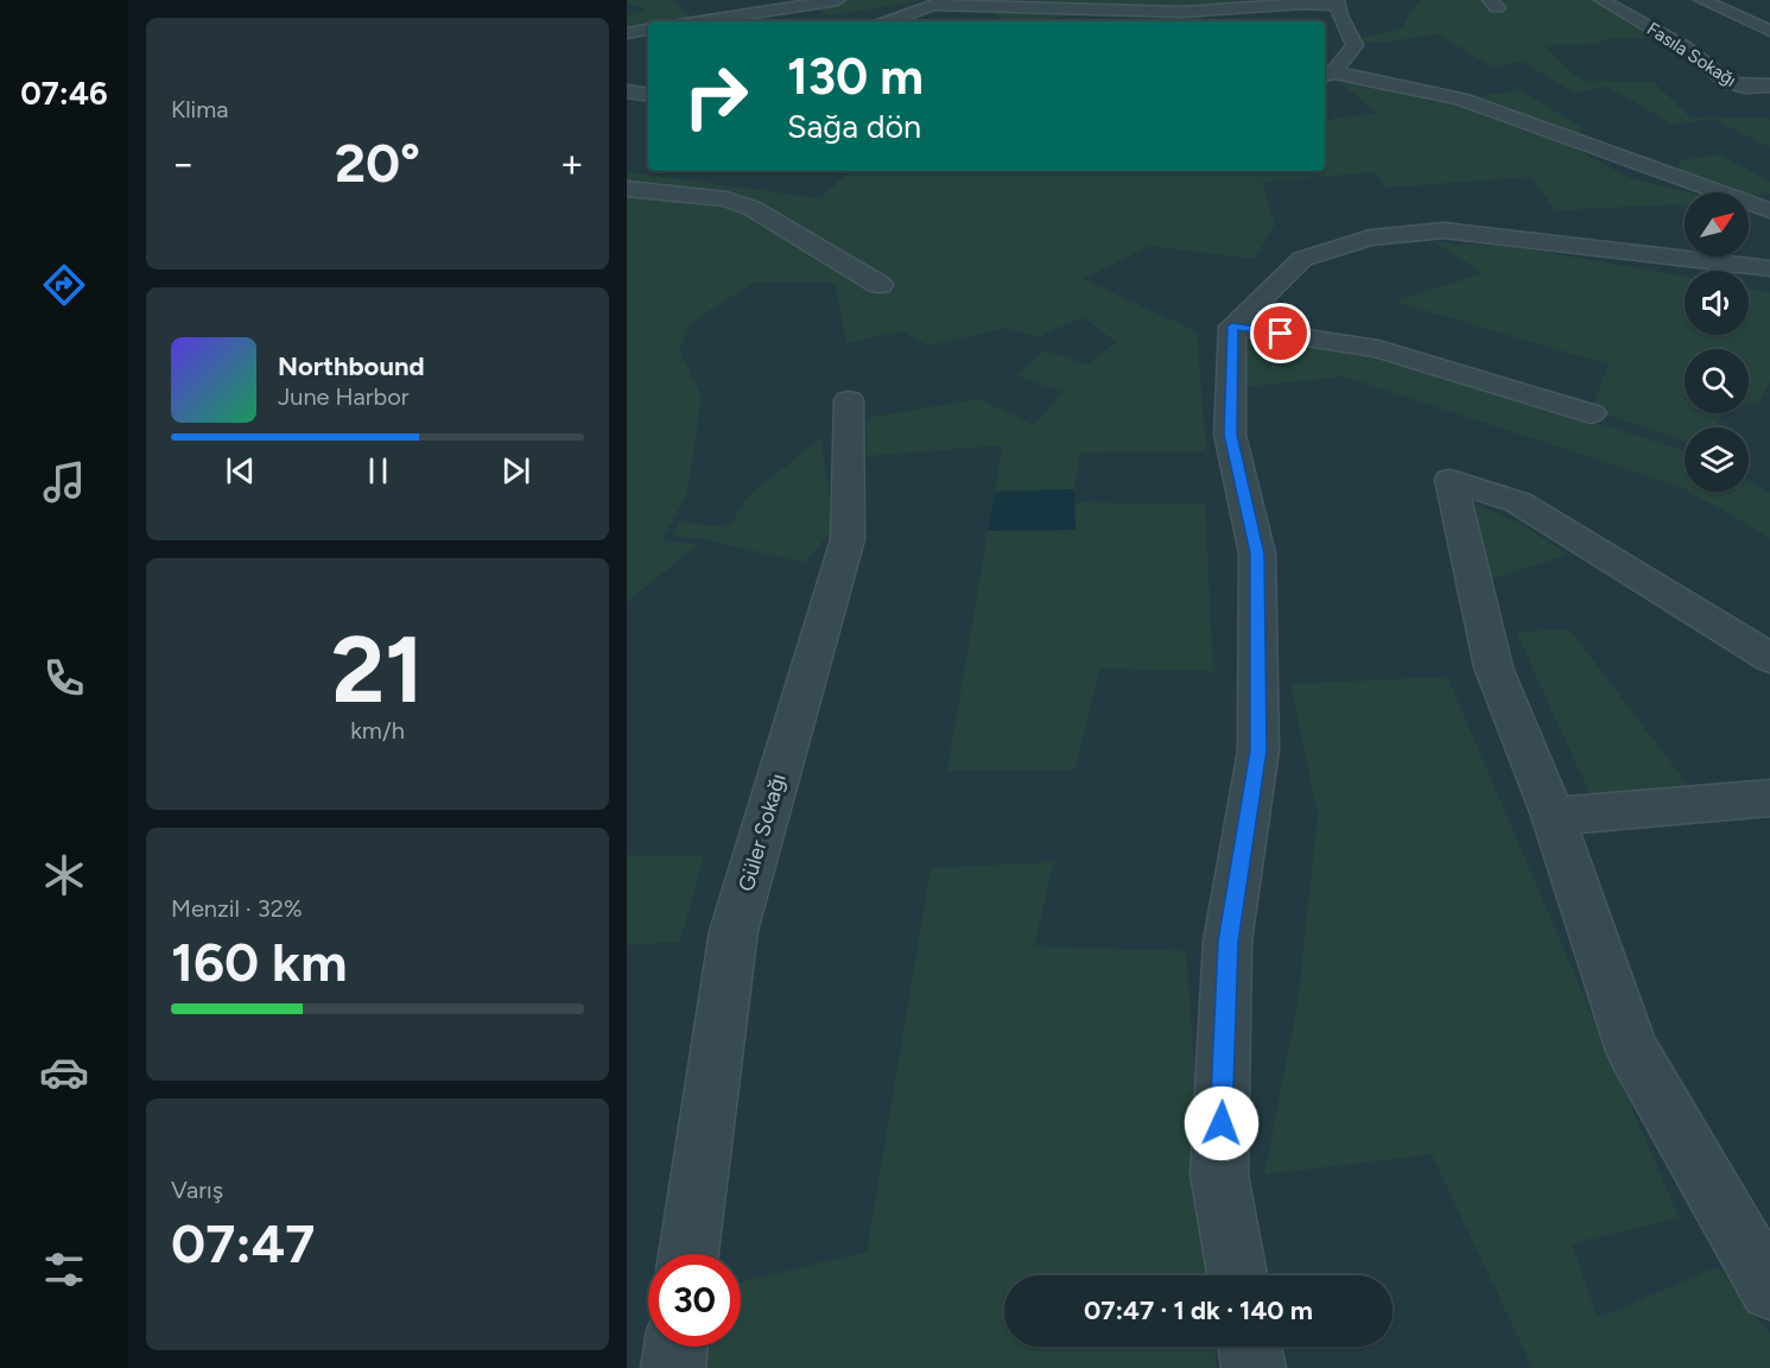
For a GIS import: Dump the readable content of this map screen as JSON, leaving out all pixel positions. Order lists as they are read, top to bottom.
{
  "streets": {
    "street": ["Fasıla Sokağı", "Güler Sokağı"]
  },
  "north": "top right",
  "page": {
    "tabs": "07:46",
    "tile": [
      "Klima",
      ["21", "km/h"],
      ["Menzil · 32%", "160 km"],
      ["Varış", "07:47"]
    ],
    "turn": ["130 m", "Sağa dön"],
    "heat": ["−", "20°", "+"],
    "song": ["Northbound", "June Harbor"],
    "limit": "30",
    "trip": "07:47 · 1 dk · 140 m"
  }
}
